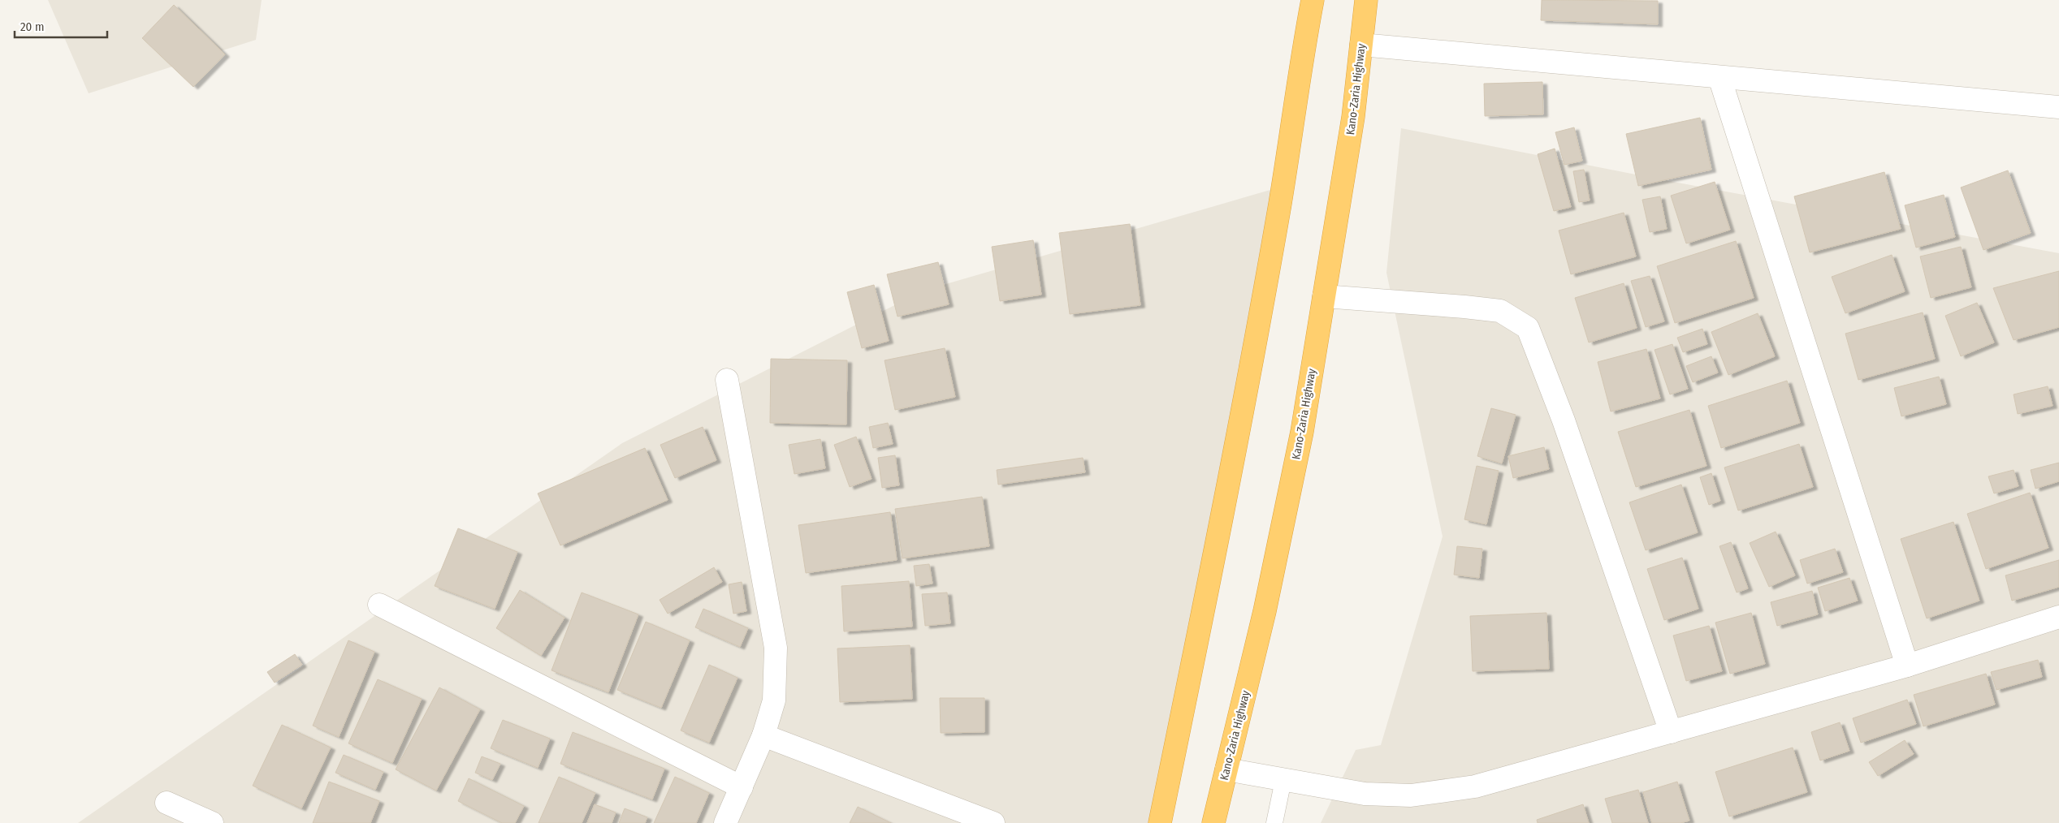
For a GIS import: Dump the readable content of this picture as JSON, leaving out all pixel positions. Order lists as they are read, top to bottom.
{
  "streets": {
    "highway": ["Kano-Zaria Highway"]
  },
  "scale_bar": "20 m"
}
